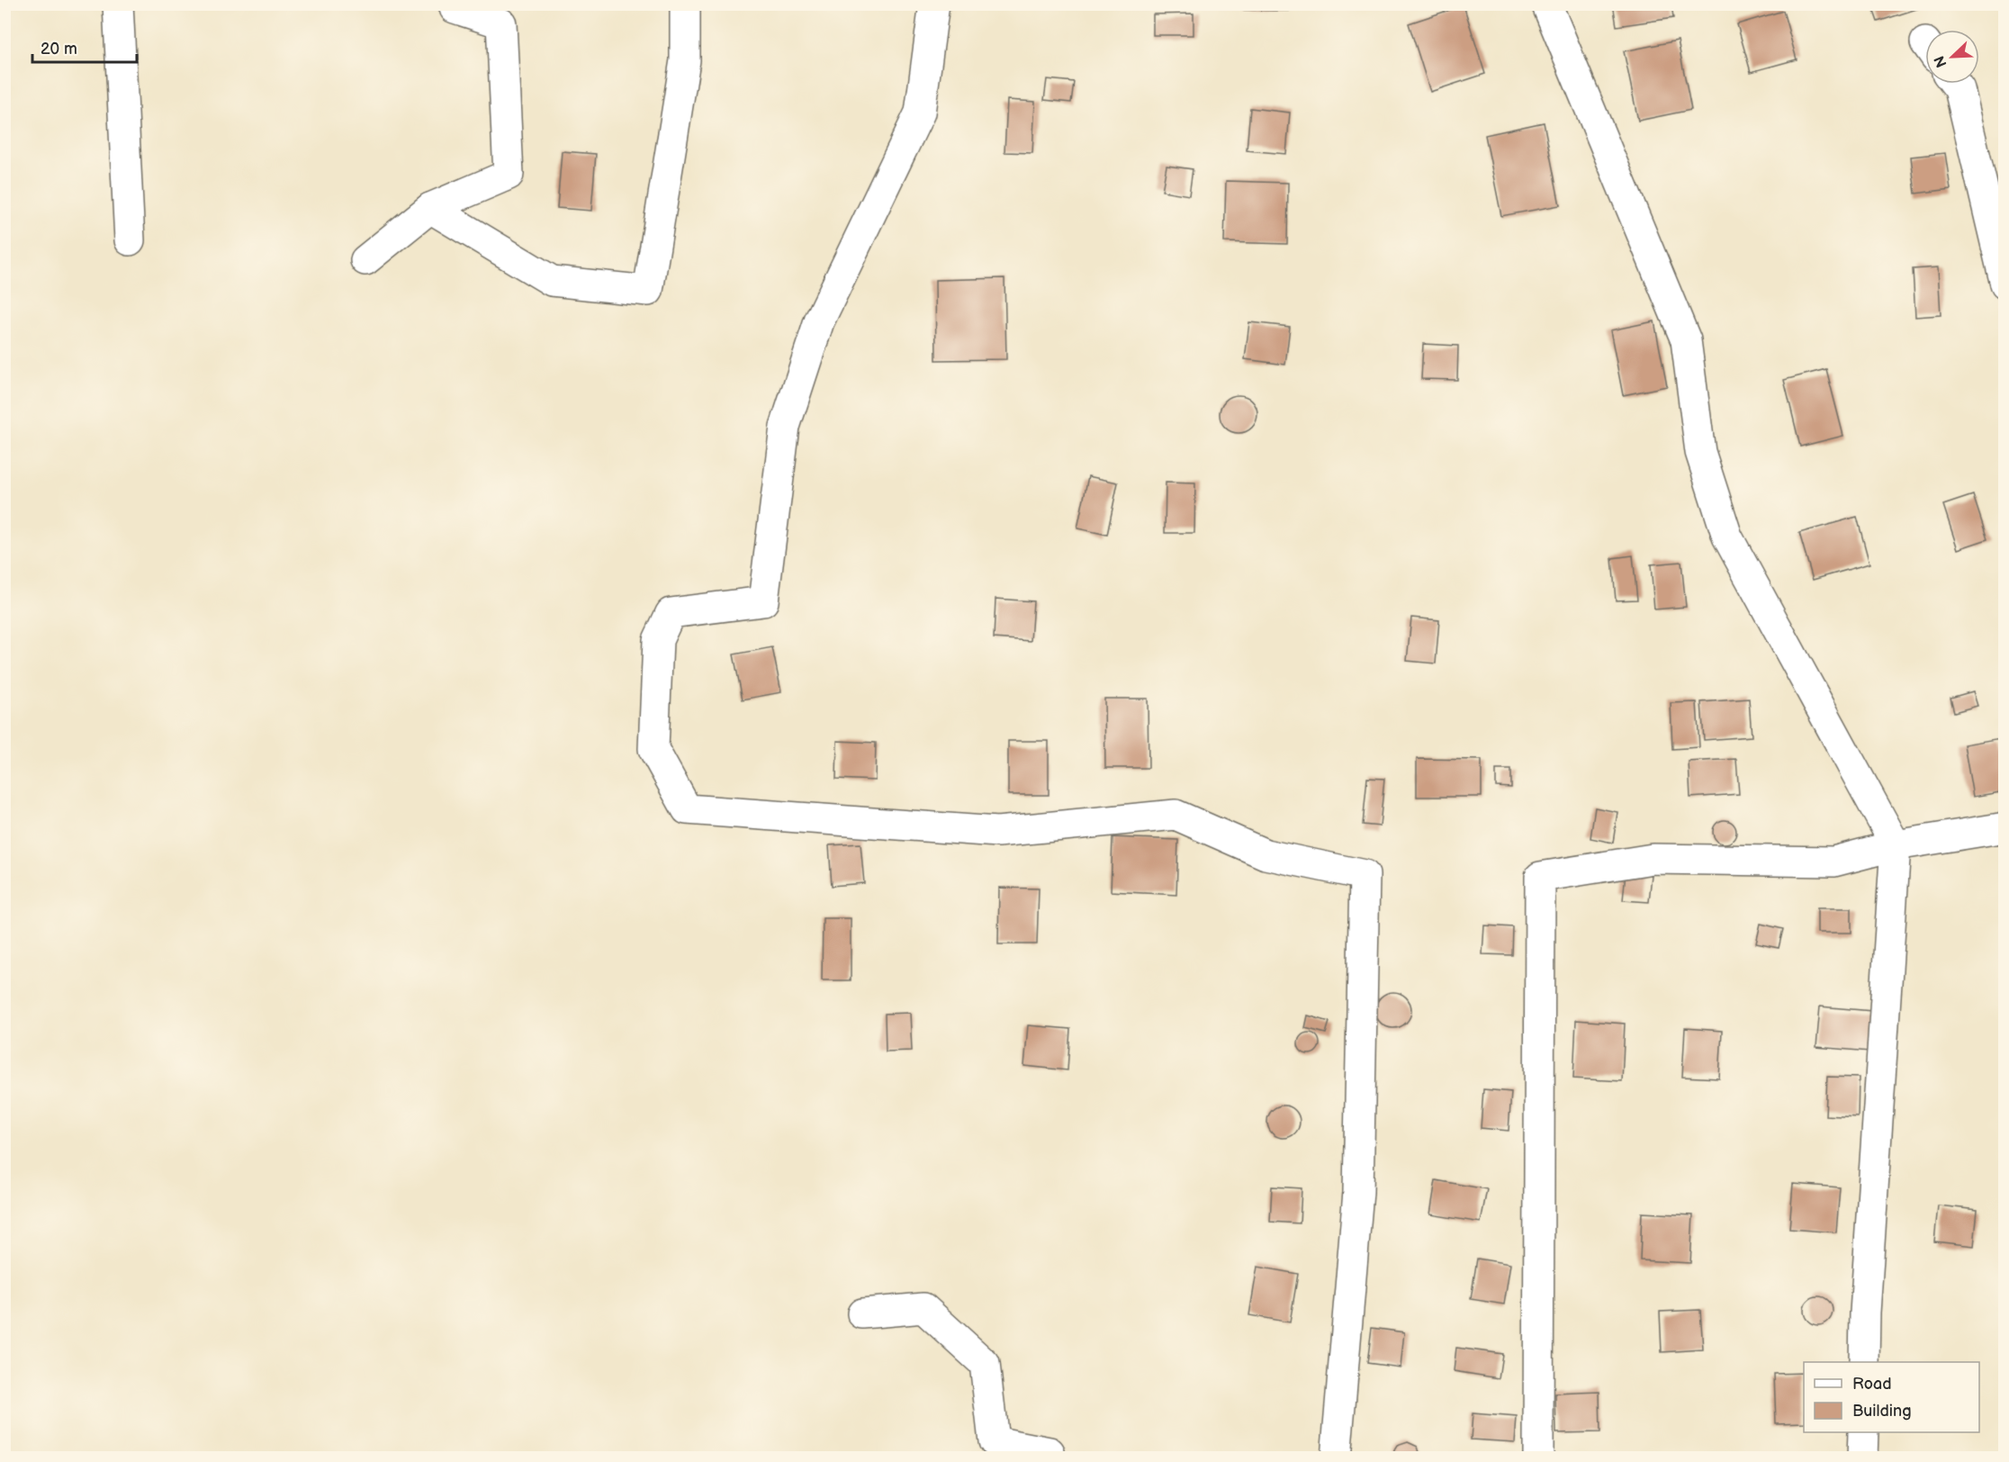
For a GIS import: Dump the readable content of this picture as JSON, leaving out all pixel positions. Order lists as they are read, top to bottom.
{
  "legend": ["Road", "Building"],
  "scale_bar": "20 m",
  "north": "bottom left"
}
